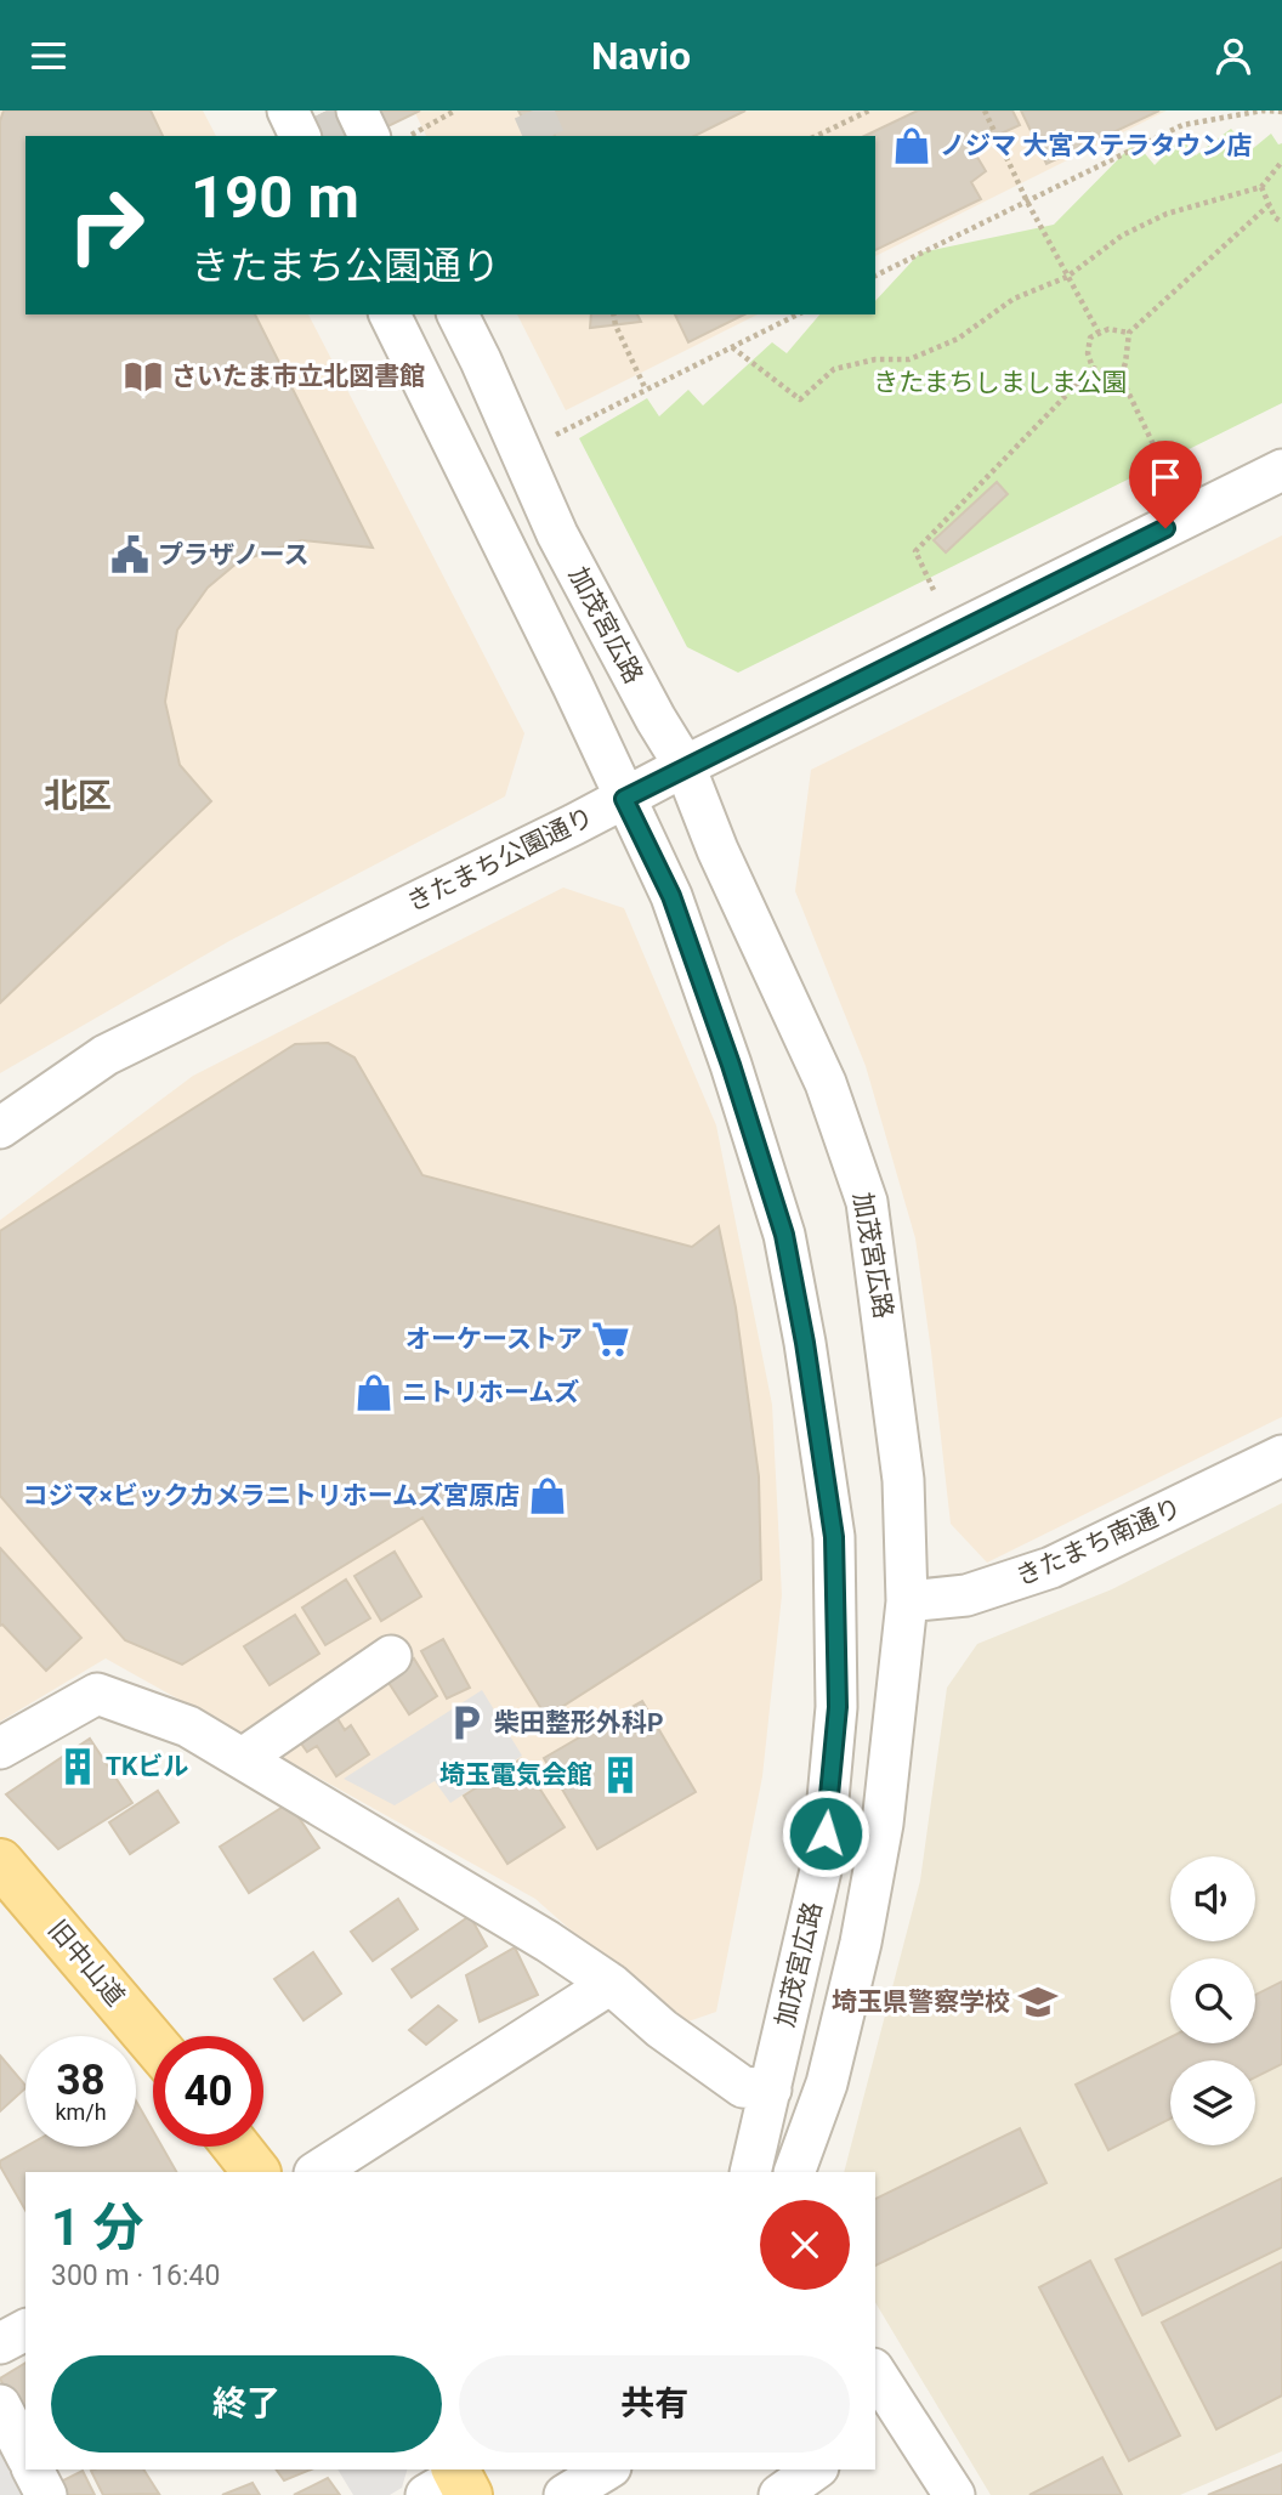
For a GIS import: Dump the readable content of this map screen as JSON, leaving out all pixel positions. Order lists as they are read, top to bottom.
{
  "streets": {
    "main road": ["旧中山道"],
    "street": ["加茂宮広路", "きたまち公園通り", "きたまち南通り"]
  },
  "crossings": [
    ["加茂宮広路", "きたまち公園通り"],
    ["加茂宮広路", "きたまち南通り"]
  ],
  "districts": ["北区"],
  "parks": ["きたまちしましま公園"],
  "places": {
    "shop": ["ノジマ 大宮ステラタウン店", "ニトリホームズ", "コジマ×ビックカメラニトリホームズ宮原店"],
    "library": ["さいたま市立北図書館"],
    "public building": ["プラザノース"],
    "supermarket": ["オーケーストア"],
    "parking": ["柴田整形外科P"],
    "building": ["TKビル", "埼玉電気会館"],
    "school or university": ["埼玉県警察学校"]
  },
  "page": {
    "header": "Navio",
    "turn": ["190 m", "きたまち公園通り"],
    "speed": "38 km/h",
    "limit": "40",
    "heading": ["1 分", "300 m · 16:40"],
    "buttons": ["終了", "共有"]
  }
}
